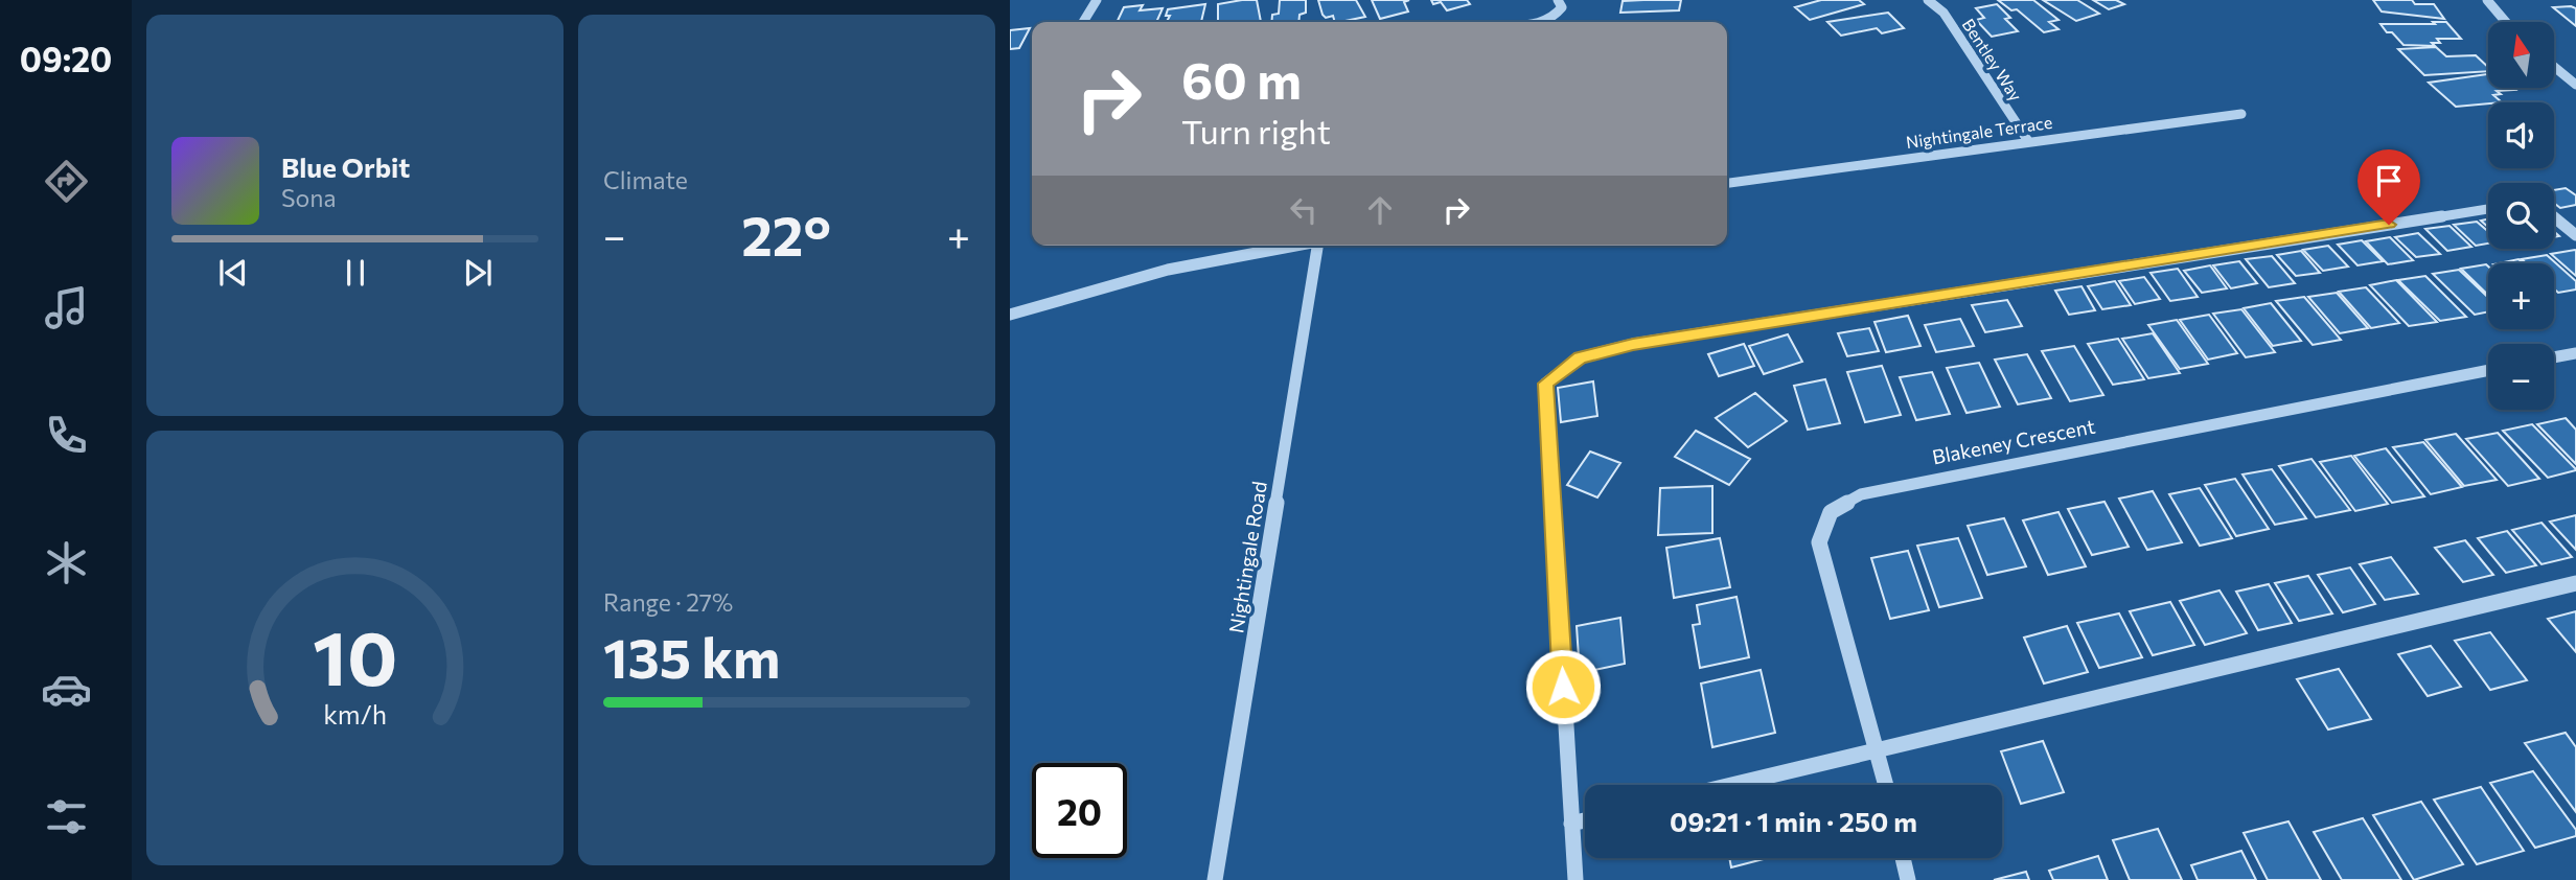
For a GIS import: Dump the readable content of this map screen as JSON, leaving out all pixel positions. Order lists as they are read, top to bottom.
{
  "streets": {
    "street": [
      "Bentley Way",
      "Nightingale Terrace",
      "Blakeney Crescent",
      "Nightingale Road"
    ]
  },
  "crossings": [
    ["Bentley Way", "Nightingale Terrace"]
  ],
  "north": "top",
  "page": {
    "tabs": "09:20",
    "tile": [
      "Climate",
      ["Range · 27%", "135 km"]
    ],
    "map_buttons": ["+", "−"],
    "turn": ["60 m", "Turn right"],
    "song": ["Blue Orbit", "Sona"],
    "heat": ["−", "22°", "+"],
    "limit": "20",
    "trip": "09:21 · 1 min · 250 m",
    "gauge": ["10", "km/h"]
  }
}
